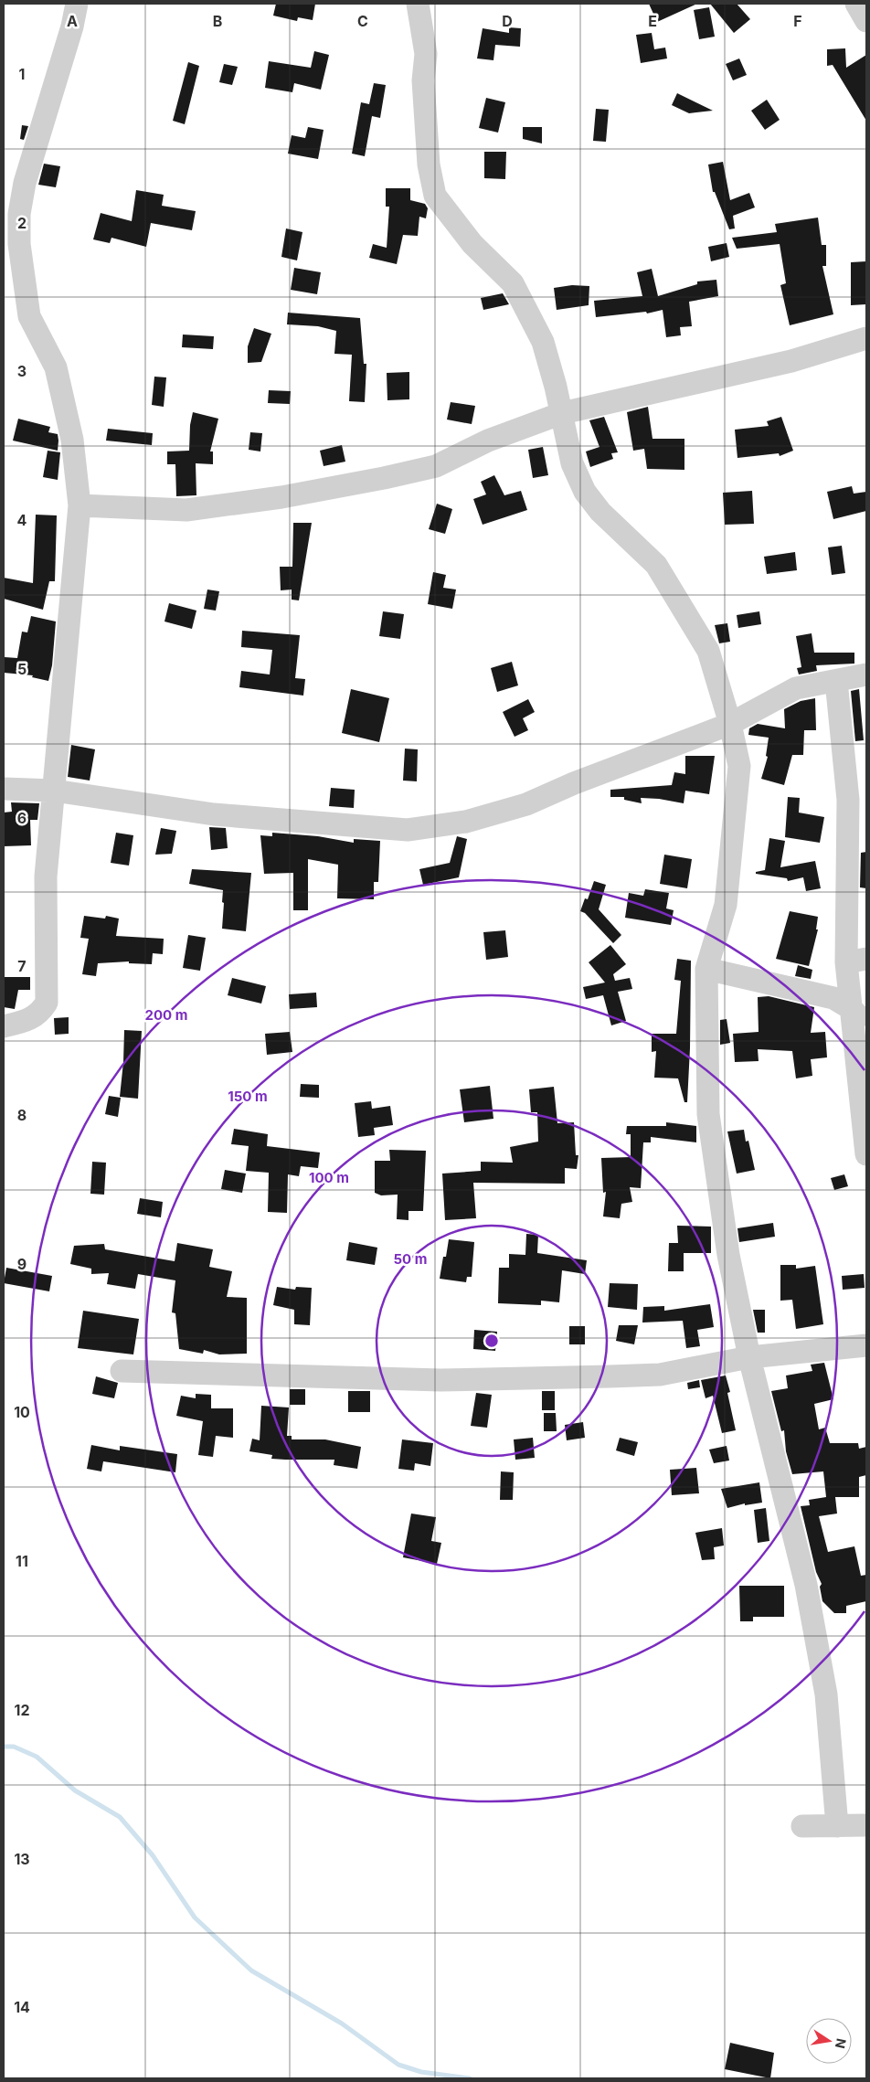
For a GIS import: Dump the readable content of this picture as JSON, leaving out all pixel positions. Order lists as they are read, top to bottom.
{
  "north": "right",
  "grid": {
    "columns": [
      "A",
      "B",
      "C",
      "D",
      "E",
      "F"
    ],
    "rows": [
      "1",
      "2",
      "3",
      "4",
      "5",
      "6",
      "7",
      "8",
      "9",
      "10",
      "11",
      "12",
      "13",
      "14"
    ]
  },
  "rings": [
    "200 m",
    "150 m",
    "100 m",
    "50 m"
  ]
}
